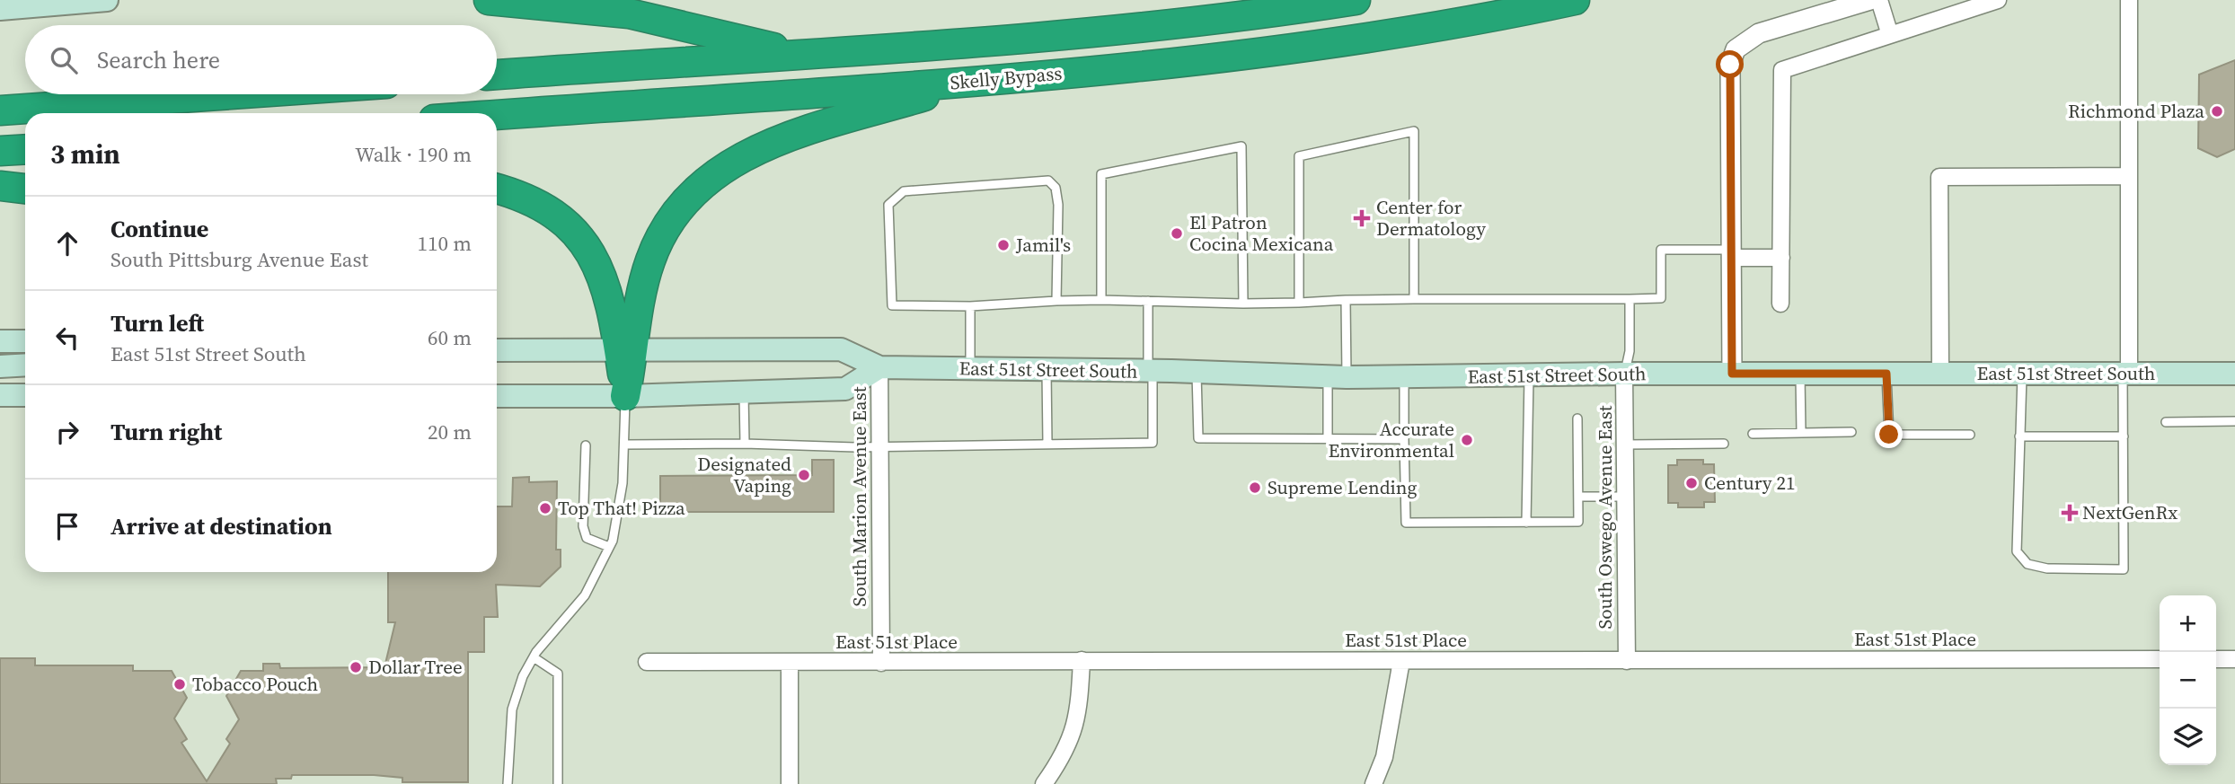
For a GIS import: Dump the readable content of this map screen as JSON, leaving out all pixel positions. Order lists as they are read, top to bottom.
{
  "streets": {
    "highway": ["Skelly Bypass"],
    "main road": ["East 51st Street South"],
    "street": ["South Marion Avenue East", "South Oswego Avenue East", "East 51st Place"]
  },
  "crossings": [
    ["East 51st Street South", "South Marion Avenue East"],
    ["East 51st Street South", "South Oswego Avenue East"],
    ["South Marion Avenue East", "East 51st Place"],
    ["South Oswego Avenue East", "East 51st Place"]
  ],
  "places": {
    "other": [
      "Richmond Plaza",
      "El Patron Cocina Mexicana",
      "Jamil's",
      "Accurate Environmental",
      "Designated Vaping",
      "Century 21",
      "Supreme Lending",
      "Top That! Pizza",
      "Dollar Tree",
      "Tobacco Pouch"
    ],
    "health": ["Center for Dermatology", "NextGenRx"]
  },
  "page": {
    "search": "Search here",
    "heading": ["3 min", "Walk · 190 m"],
    "list": [
      ["Continue", "South Pittsburg Avenue East", "110 m"],
      ["Turn left", "East 51st Street South", "60 m"],
      ["Turn right", "20 m"],
      "Arrive at destination"
    ],
    "map_buttons": ["+", "−"]
  }
}
